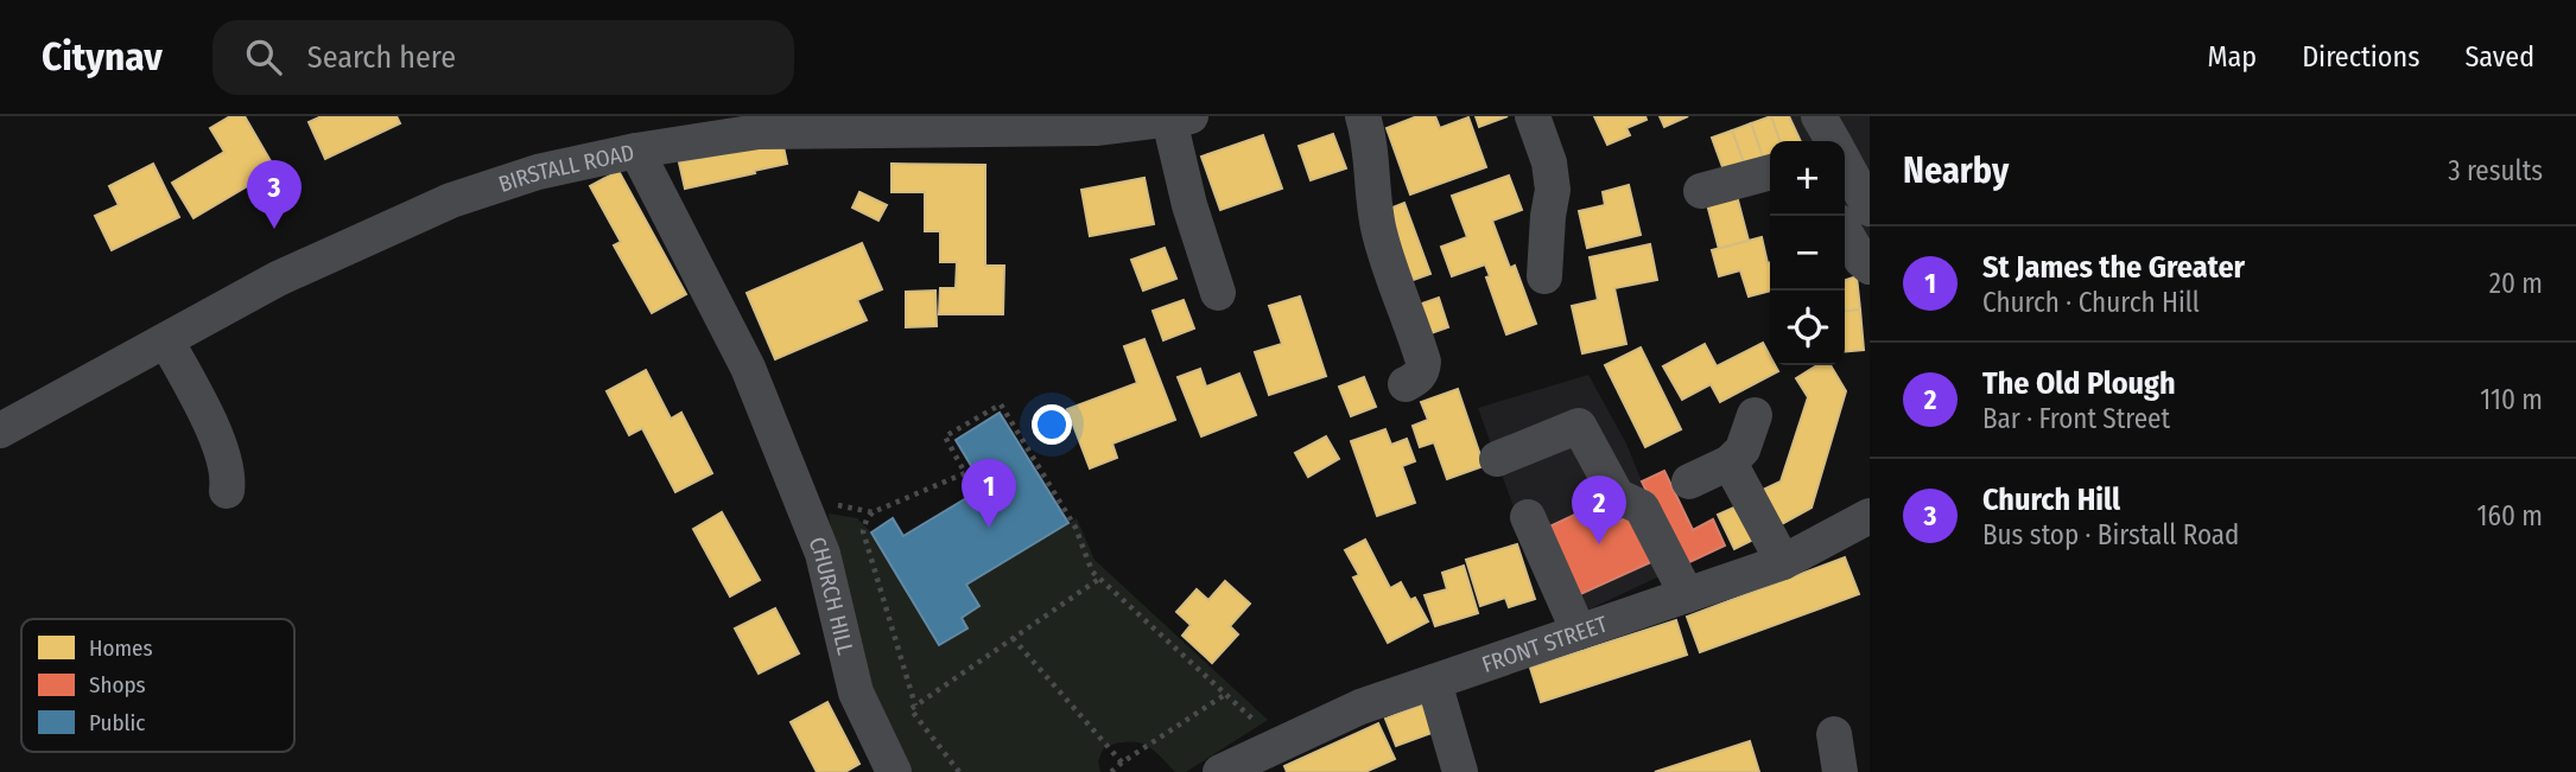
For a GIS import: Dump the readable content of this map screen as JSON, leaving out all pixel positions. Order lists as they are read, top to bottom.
{
  "streets": {
    "street": ["BIRSTALL ROAD", "CHURCH HILL", "FRONT STREET"]
  },
  "crossings": [
    ["BIRSTALL ROAD", "CHURCH HILL"]
  ],
  "legend": ["Homes", "Shops", "Public"],
  "page": {
    "header": "Citynav",
    "search": "Search here",
    "nav": ["Map", "Directions", "Saved"],
    "heading": ["Nearby", "3 results"],
    "map_buttons": ["+", "−"],
    "pins": ["3", "1", "2"],
    "list": [
      {
        "mark": "1",
        "name": "St James the Greater",
        "note": "Church · Church Hill",
        "value": "20 m"
      },
      {
        "mark": "2",
        "name": "The Old Plough",
        "note": "Bar · Front Street",
        "value": "110 m"
      },
      {
        "mark": "3",
        "name": "Church Hill",
        "note": "Bus stop · Birstall Road",
        "value": "160 m"
      }
    ]
  }
}
